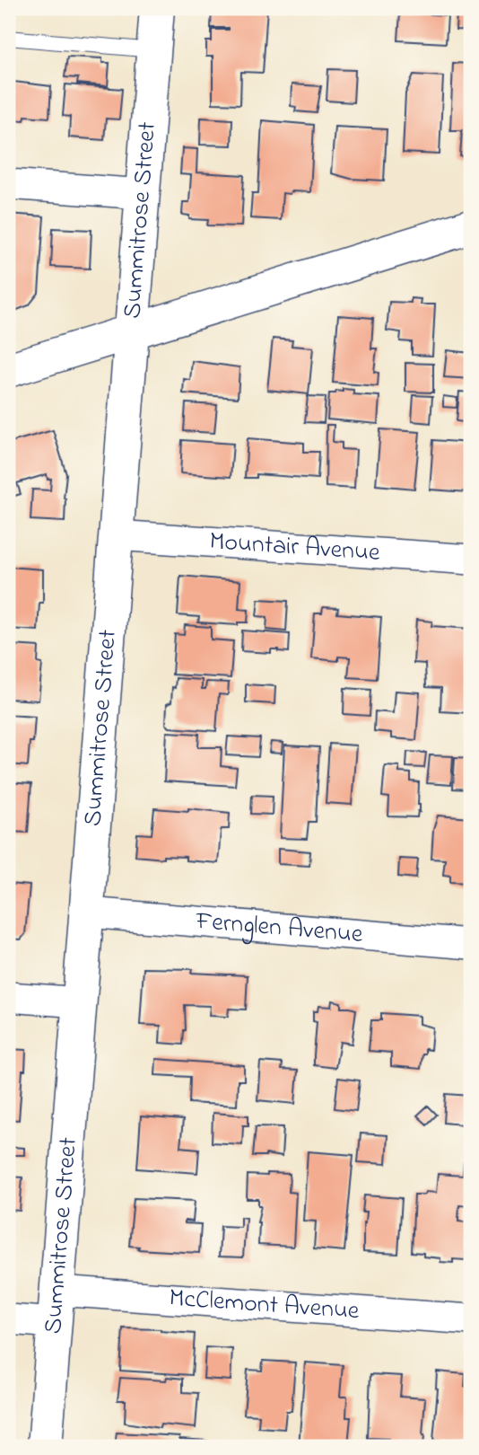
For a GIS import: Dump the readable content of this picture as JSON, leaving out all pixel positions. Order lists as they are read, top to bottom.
{
  "streets": {
    "street": [
      "Summitrose Street",
      "Mountair Avenue",
      "Fernglen Avenue",
      "McClemont Avenue"
    ]
  },
  "crossings": [
    ["Summitrose Street", "Mountair Avenue"],
    ["Summitrose Street", "Fernglen Avenue"],
    ["Summitrose Street", "McClemont Avenue"]
  ]
}
